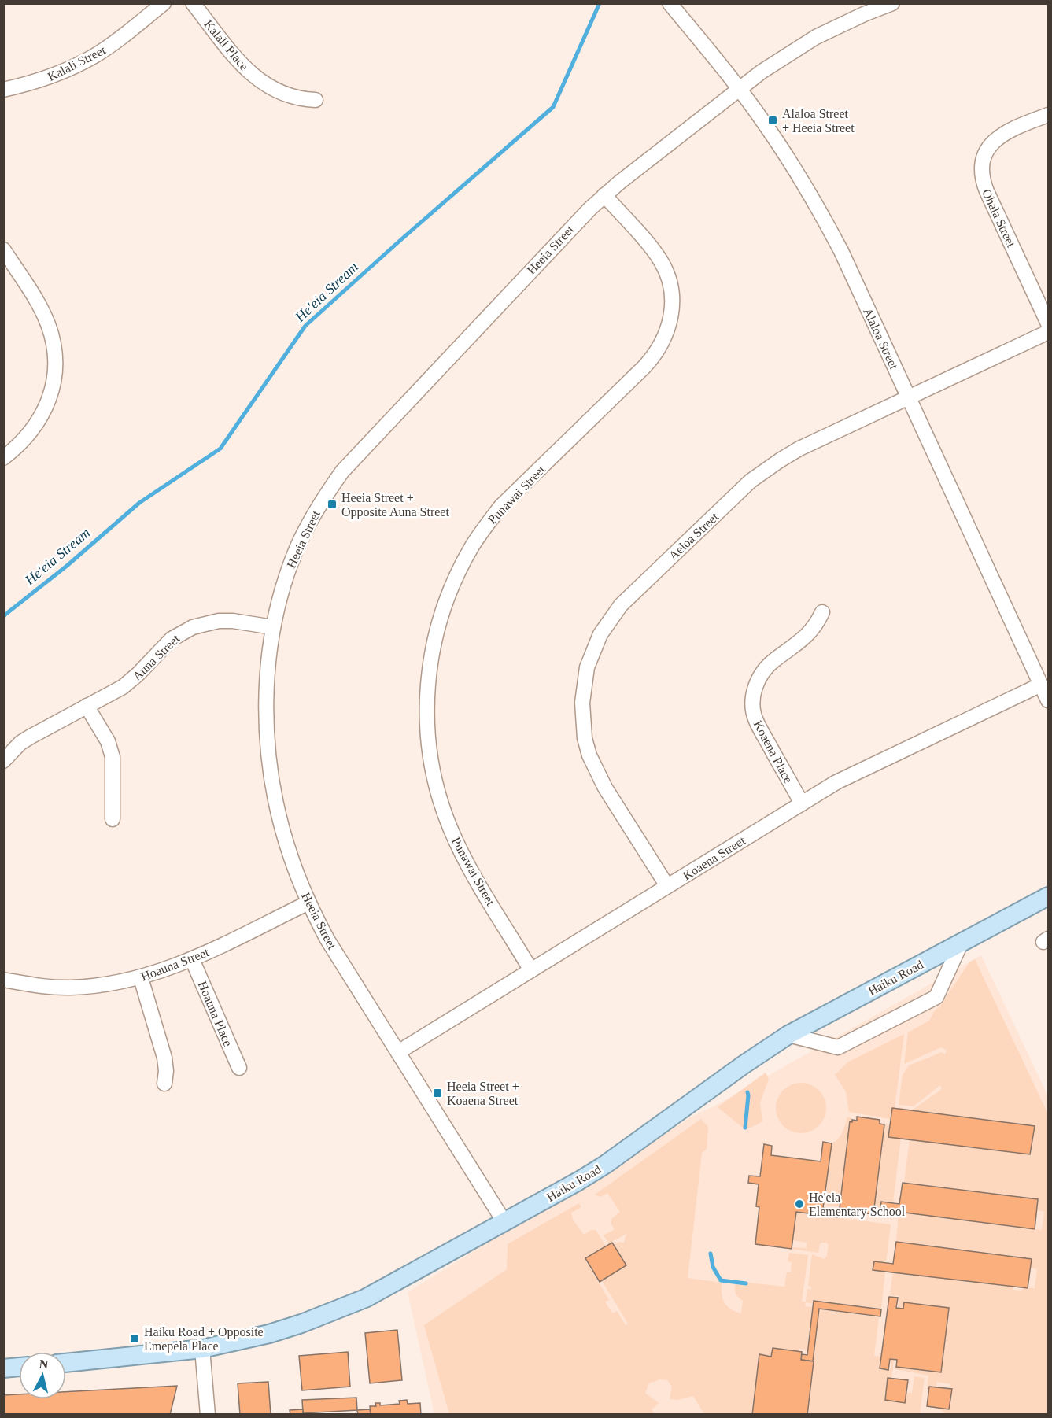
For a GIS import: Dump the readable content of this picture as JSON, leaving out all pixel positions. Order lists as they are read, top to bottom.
{
  "streets": {
    "main road": ["Haiku Road"],
    "street": [
      "Kalali Place",
      "Kalali Street",
      "Ohala Street",
      "Heeia Street",
      "Alaloa Street",
      "Punawai Street",
      "Aeloa Street",
      "Auna Street",
      "Koaena Place",
      "Koaena Street",
      "Hoauna Street",
      "Hoauna Place"
    ]
  },
  "crossings": [
    ["Heeia Street", "Alaloa Street"],
    ["Heeia Street", "Punawai Street"],
    ["Heeia Street", "Auna Street"],
    ["Heeia Street", "Koaena Street"],
    ["Heeia Street", "Hoauna Street"],
    ["Heeia Street", "Haiku Road"],
    ["Alaloa Street", "Aeloa Street"],
    ["Alaloa Street", "Koaena Street"],
    ["Punawai Street", "Koaena Street"],
    ["Aeloa Street", "Koaena Street"],
    ["Koaena Place", "Koaena Street"],
    ["Hoauna Street", "Hoauna Place"]
  ],
  "water": ["He'eia Stream"],
  "places": {
    "transit": [
      "Alaloa Street + Heeia Street",
      "Heeia Street + Opposite Auna Street",
      "Heeia Street + Koaena Street",
      "Haiku Road + Opposite Emepela Place"
    ],
    "other": ["He'eia Elementary School"]
  },
  "north": "top"
}
